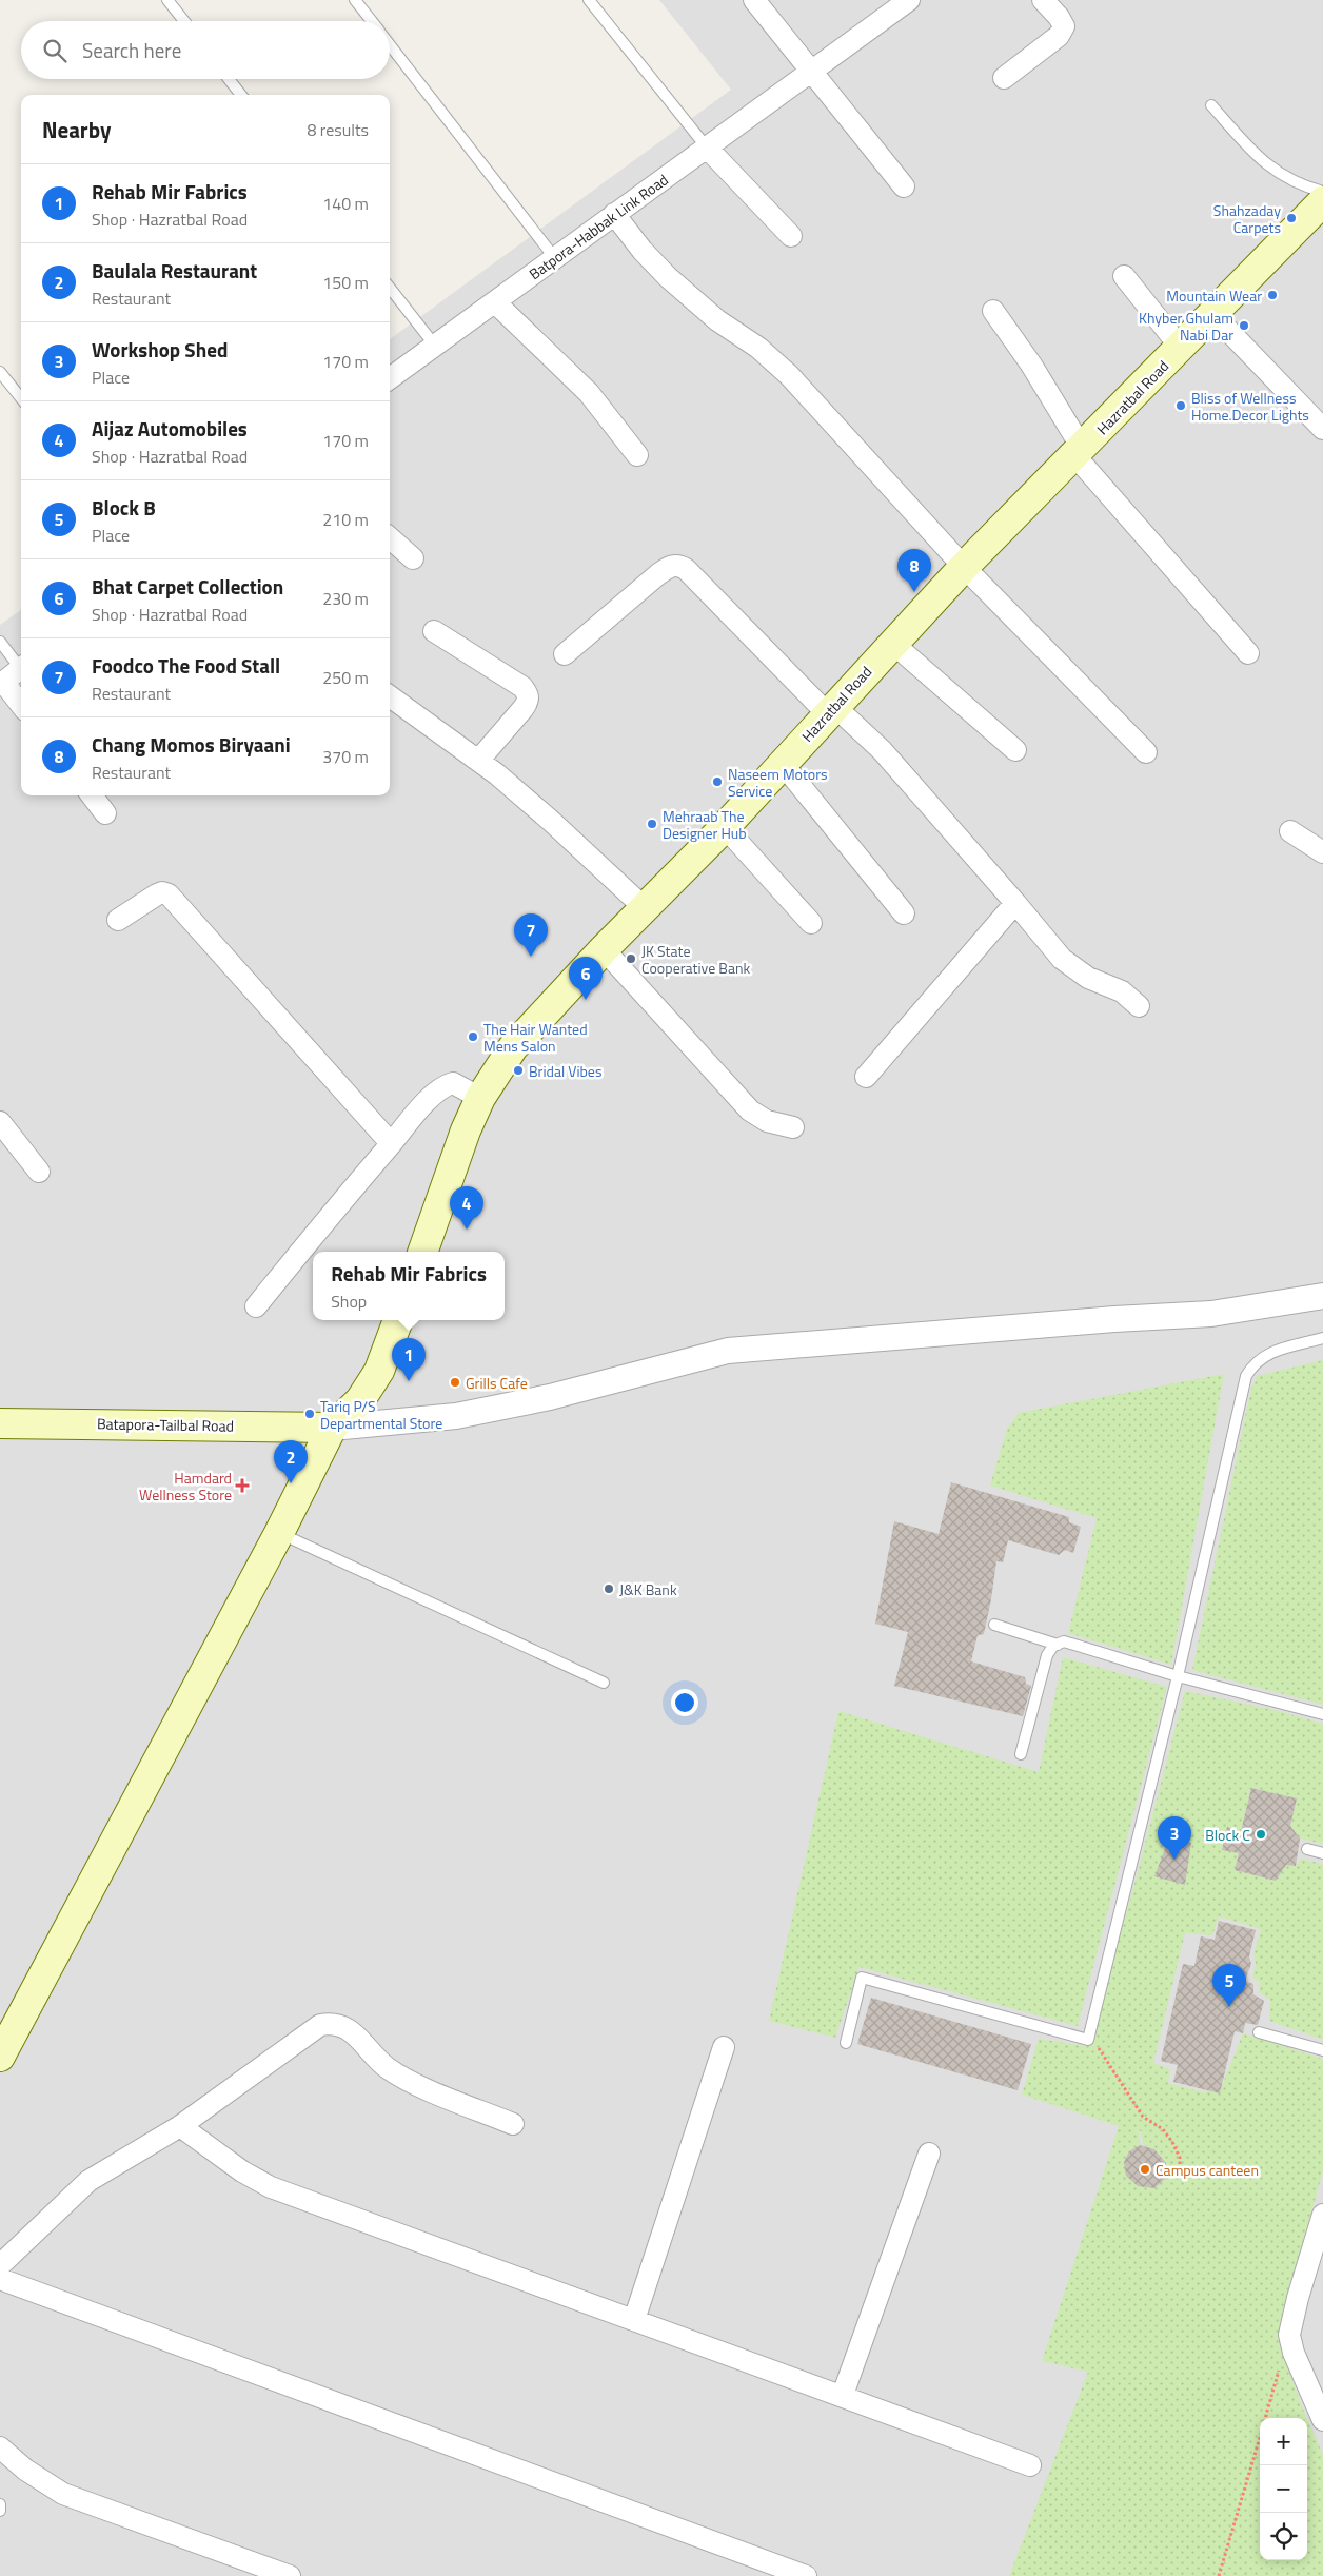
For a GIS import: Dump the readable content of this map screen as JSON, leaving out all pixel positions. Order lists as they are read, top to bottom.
{
  "streets": {
    "main road": ["Hazratbal Road", "Batapora-Tailbal Road"],
    "street": ["Batpora-Habbak Link Road"]
  },
  "places": {
    "other": [
      "Shahzaday Carpets",
      "Mountain Wear",
      "Khyber Ghulam Nabi Dar",
      "Bliss of Wellness Home.Decor Lights",
      "Naseem Motors Service",
      "Mehraab The Designer Hub",
      "JK State Cooperative Bank",
      "The Hair Wanted Mens Salon",
      "Bridal Vibes",
      "Grills Cafe",
      "Tariq P/S Departmental Store",
      "J&K Bank",
      "Block C",
      "Campus canteen"
    ],
    "health": ["Hamdard Wellness Store"]
  },
  "page": {
    "search": "Search here",
    "heading": ["Nearby", "8 results"],
    "list": [
      {
        "mark": "1",
        "name": "Rehab Mir Fabrics",
        "note": "Shop · Hazratbal Road",
        "value": "140 m"
      },
      {
        "mark": "2",
        "name": "Baulala Restaurant",
        "note": "Restaurant",
        "value": "150 m"
      },
      {
        "mark": "3",
        "name": "Workshop Shed",
        "note": "Place",
        "value": "170 m"
      },
      {
        "mark": "4",
        "name": "Aijaz Automobiles",
        "note": "Shop · Hazratbal Road",
        "value": "170 m"
      },
      {
        "mark": "5",
        "name": "Block B",
        "note": "Place",
        "value": "210 m"
      },
      {
        "mark": "6",
        "name": "Bhat Carpet Collection",
        "note": "Shop · Hazratbal Road",
        "value": "230 m"
      },
      {
        "mark": "7",
        "name": "Foodco The Food Stall",
        "note": "Restaurant",
        "value": "250 m"
      },
      {
        "mark": "8",
        "name": "Chang Momos Biryaani",
        "note": "Restaurant",
        "value": "370 m"
      }
    ],
    "pins": [
      "8",
      "7",
      "6",
      "4",
      "1",
      "2",
      "3",
      "5"
    ],
    "popup": ["Rehab Mir Fabrics", "Shop"],
    "map_buttons": ["+", "−"]
  }
}
